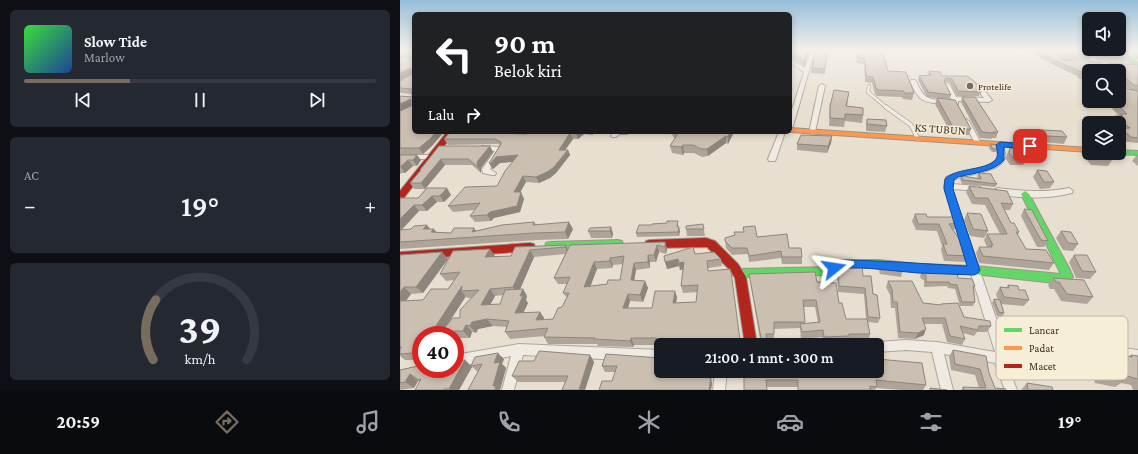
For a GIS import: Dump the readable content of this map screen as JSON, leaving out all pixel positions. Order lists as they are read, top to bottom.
{
  "streets": {
    "street": ["KS TUBUN"]
  },
  "places": ["Protelife"],
  "legend": ["Lancar", "Padat", "Macet"],
  "page": {
    "turn": ["90 m", "Belok kiri"],
    "song": ["Slow Tide", "Marlow"],
    "then": "Lalu",
    "tile": "AC",
    "heat": ["−", "19°", "+"],
    "limit": "40",
    "trip": "21:00 · 1 mnt · 300 m",
    "tabs": ["20:59", "19°"],
    "gauge": ["39", "km/h"]
  }
}
